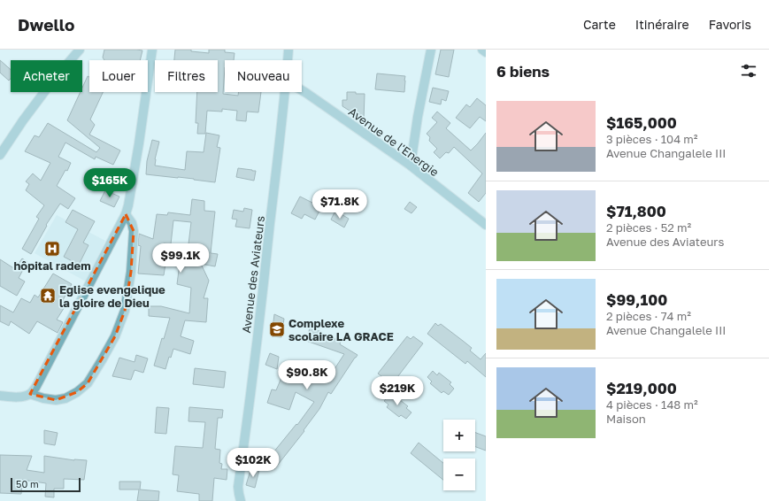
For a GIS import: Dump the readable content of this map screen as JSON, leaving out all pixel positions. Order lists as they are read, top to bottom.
{
  "streets": {
    "street": ["Avenue de l'Energie", "Avenue des Aviateurs"]
  },
  "places": {
    "hospital": ["hôpital radem"],
    "temple": ["Eglise evengelique la gloire de Dieu"],
    "school or university": ["Complexe scolaire LA GRACE"]
  },
  "scale_bar": "50 m",
  "page": {
    "header": "Dwello",
    "nav": ["Carte", "Itinéraire", "Favoris"],
    "heading": "6 biens",
    "chip": [
      "Acheter",
      "Louer",
      "Filtres",
      "Nouveau"
    ],
    "list": [
      {
        "name": "$165,000",
        "note": "3 pièces · 104 m² · Avenue Changalele III"
      },
      {
        "name": "$71,800",
        "note": "2 pièces · 52 m² · Avenue des Aviateurs"
      },
      {
        "name": "$99,100",
        "note": "2 pièces · 74 m² · Avenue Changalele III"
      },
      {
        "name": "$219,000",
        "note": "4 pièces · 148 m² · Maison"
      }
    ],
    "price": [
      "$165K",
      "$71.8K",
      "$99.1K",
      "$90.8K",
      "$219K",
      "$102K"
    ],
    "map_buttons": ["+", "−"],
    "scale": "50 m"
  }
}
